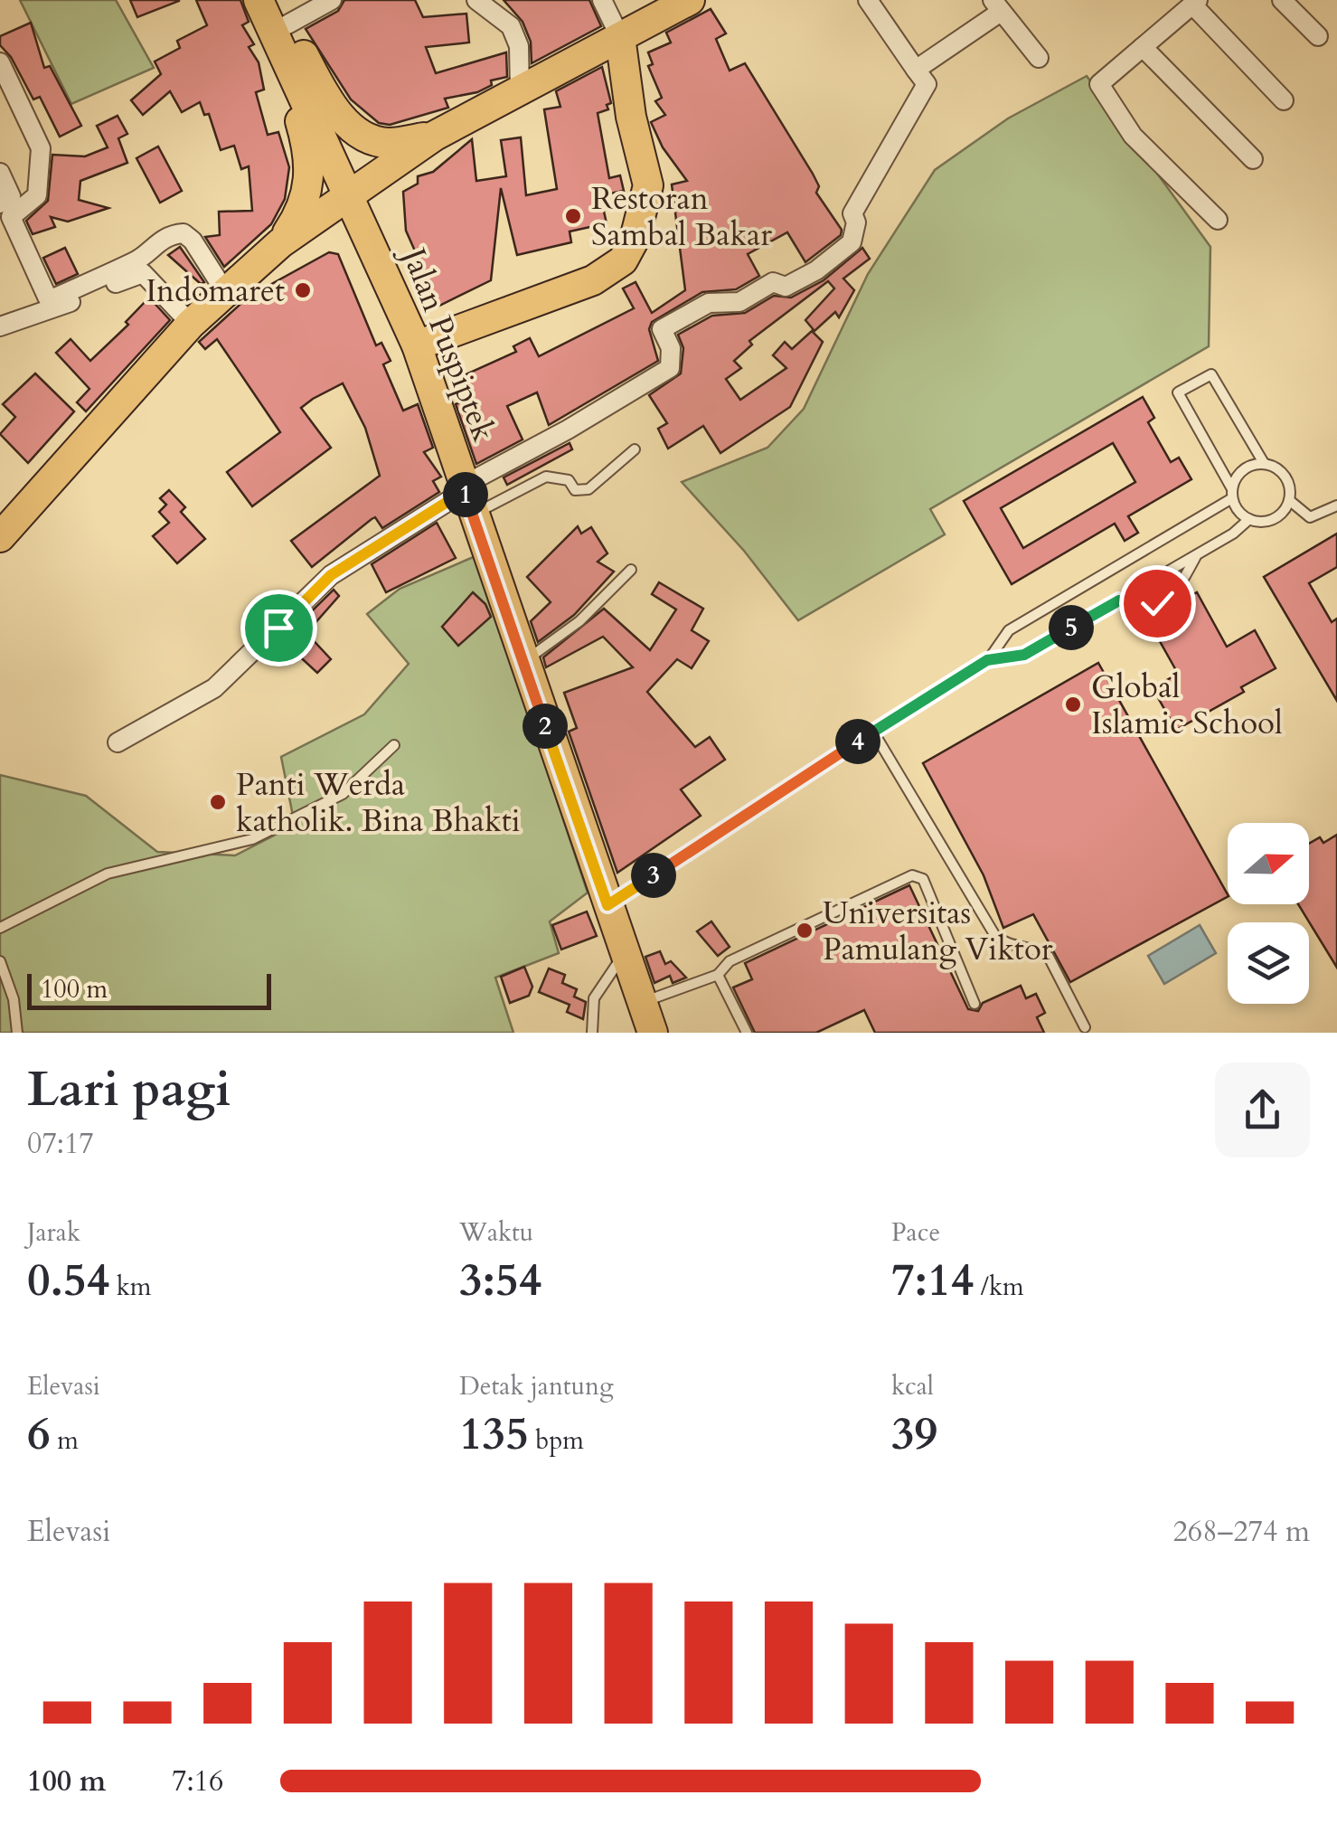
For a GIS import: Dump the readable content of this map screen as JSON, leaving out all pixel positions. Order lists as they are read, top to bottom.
{
  "streets": {
    "main road": ["Jalan Puspiptek"]
  },
  "places": [
    "Restoran Sambal Bakar",
    "Indomaret",
    "Global Islamic School",
    "Panti Werda katholik. Bina Bhakti",
    "Universitas Pamulang Viktor"
  ],
  "scale_bar": "100 m",
  "north": "right",
  "page": {
    "pins": [
      "1",
      "5",
      "2",
      "4",
      "3"
    ],
    "scale": "100 m",
    "heading": ["Lari pagi", "07:17"],
    "stats": [
      ["Jarak", "0.54 km"],
      ["Waktu", "3:54"],
      ["Pace", "7:14 /km"],
      ["Elevasi", "6 m"],
      ["Detak jantung", "135 bpm"],
      ["kcal", "39"]
    ],
    "chart": ["Elevasi", "268–274 m"],
    "list": [
      {
        "name": "100 m",
        "note": "7:16"
      }
    ]
  }
}
